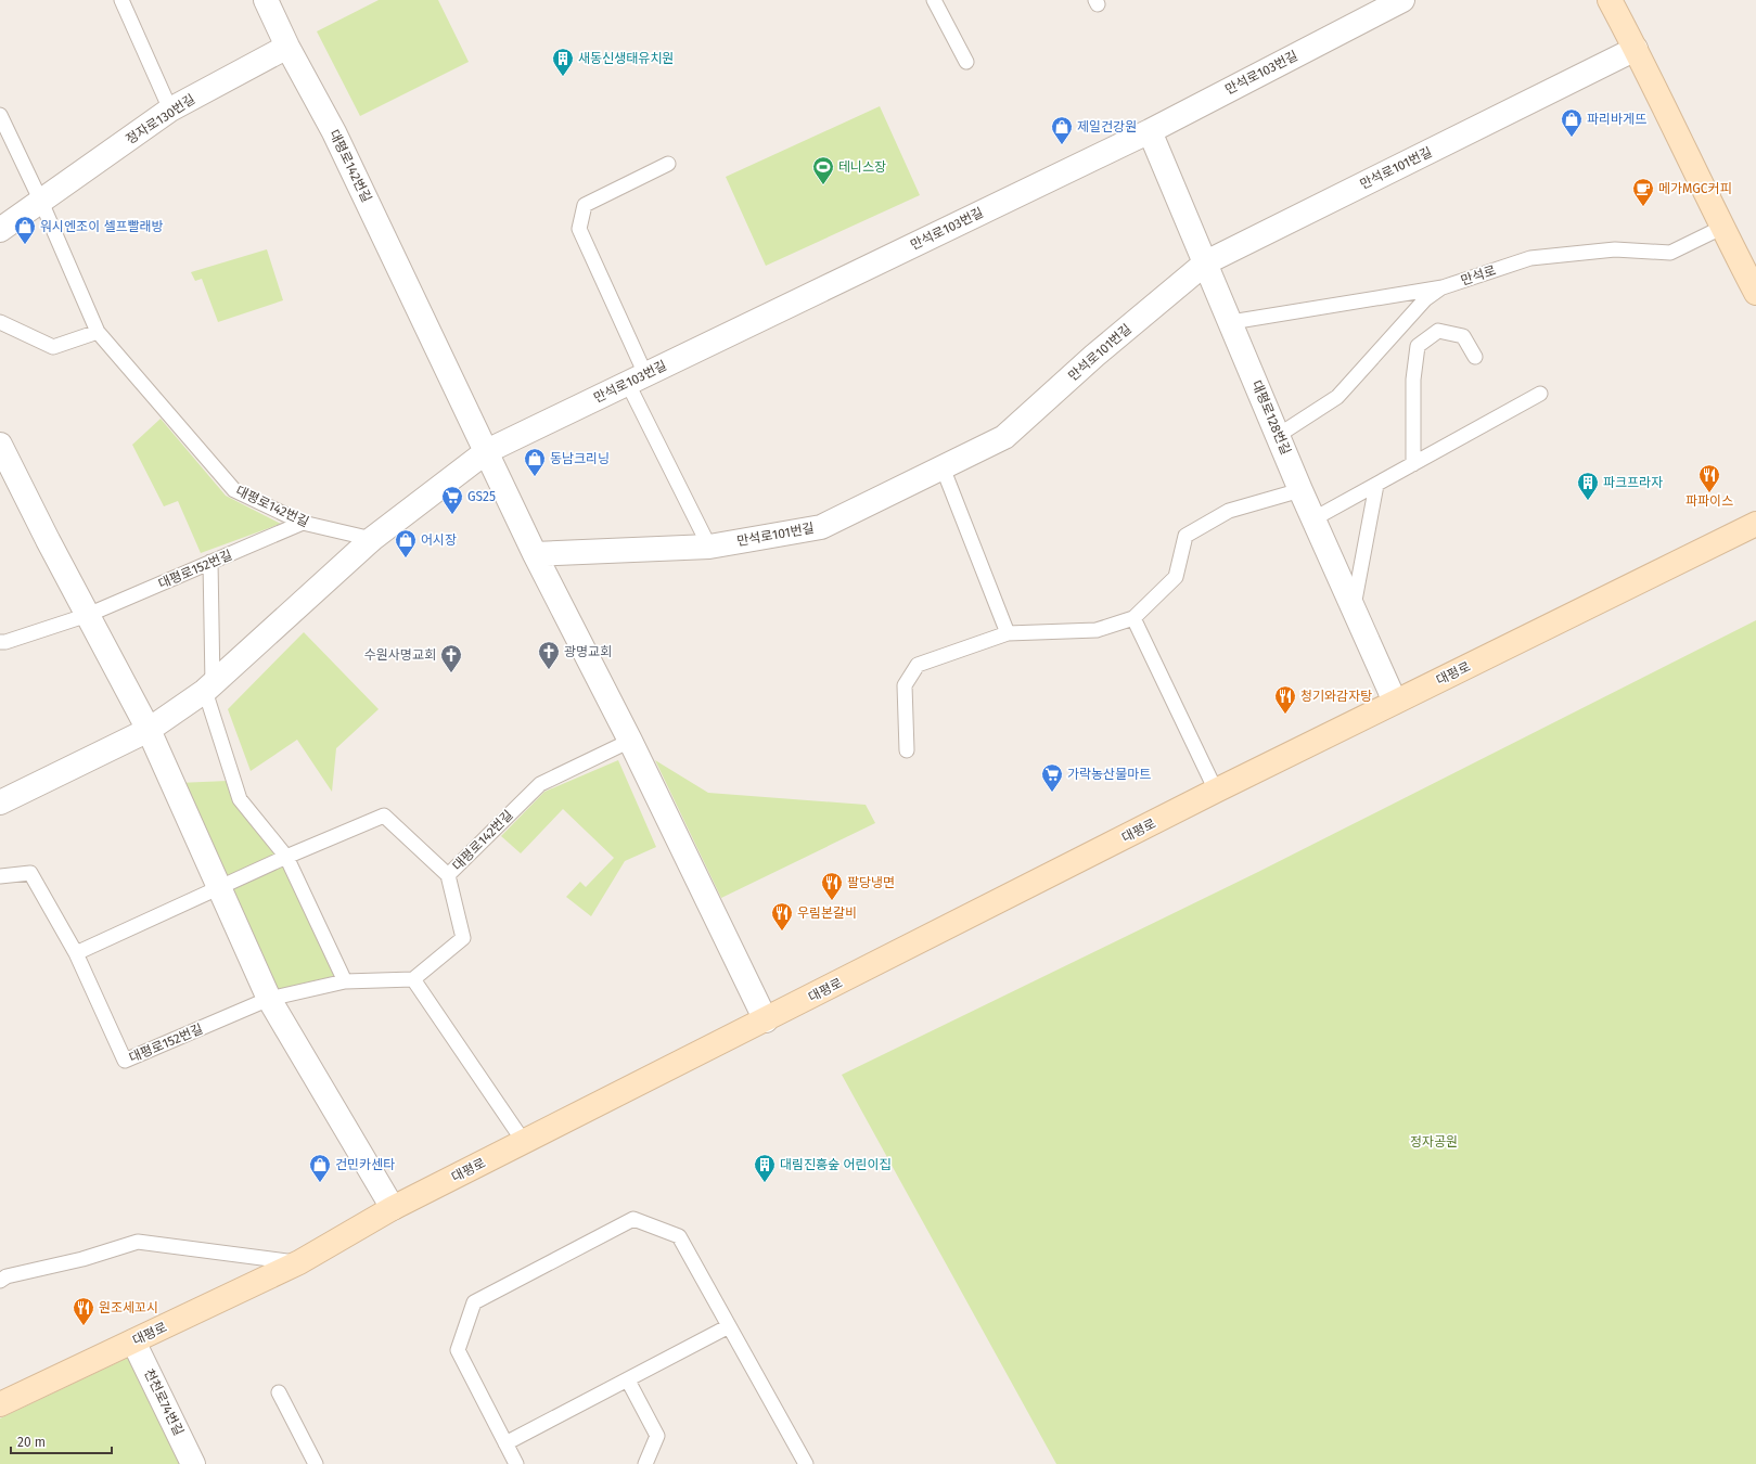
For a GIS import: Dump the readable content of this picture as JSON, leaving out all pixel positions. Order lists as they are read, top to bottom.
{
  "streets": {
    "street": [
      "만석로103번길",
      "정자로130번길",
      "대평로142번길",
      "만석로101번길",
      "대평로128번길",
      "대평로",
      "천천로74번길"
    ],
    "lane": ["만석로", "대평로152번길"]
  },
  "crossings": [
    ["만석로103번길", "대평로142번길"],
    ["만석로103번길", "대평로128번길"],
    ["정자로130번길", "대평로142번길"],
    ["대평로142번길", "만석로101번길"],
    ["대평로142번길", "대평로152번길"],
    ["대평로142번길", "대평로"],
    ["만석로101번길", "대평로128번길"],
    ["만석로", "대평로128번길"],
    ["대평로128번길", "대평로"],
    ["대평로", "천천로74번길"]
  ],
  "parks": ["정자공원"],
  "places": {
    "building": ["새동신생태유치원", "파크프라자", "대림진흥숲 어린이집"],
    "shop": [
      "파리바게뜨",
      "제일건강원",
      "워시엔조이 셀프빨래방",
      "동남크리닝",
      "어시장",
      "건민카센타"
    ],
    "sports": ["테니스장"],
    "cafe": ["메가MGC커피"],
    "restaurant": [
      "파파이스",
      "청기와감자탕",
      "팔당냉면",
      "우림본갈비",
      "원조세꼬시"
    ],
    "supermarket": ["GS25", "가락농산물마트"],
    "church": ["광명교회", "수원사명교회"]
  },
  "scale_bar": "20 m"
}
